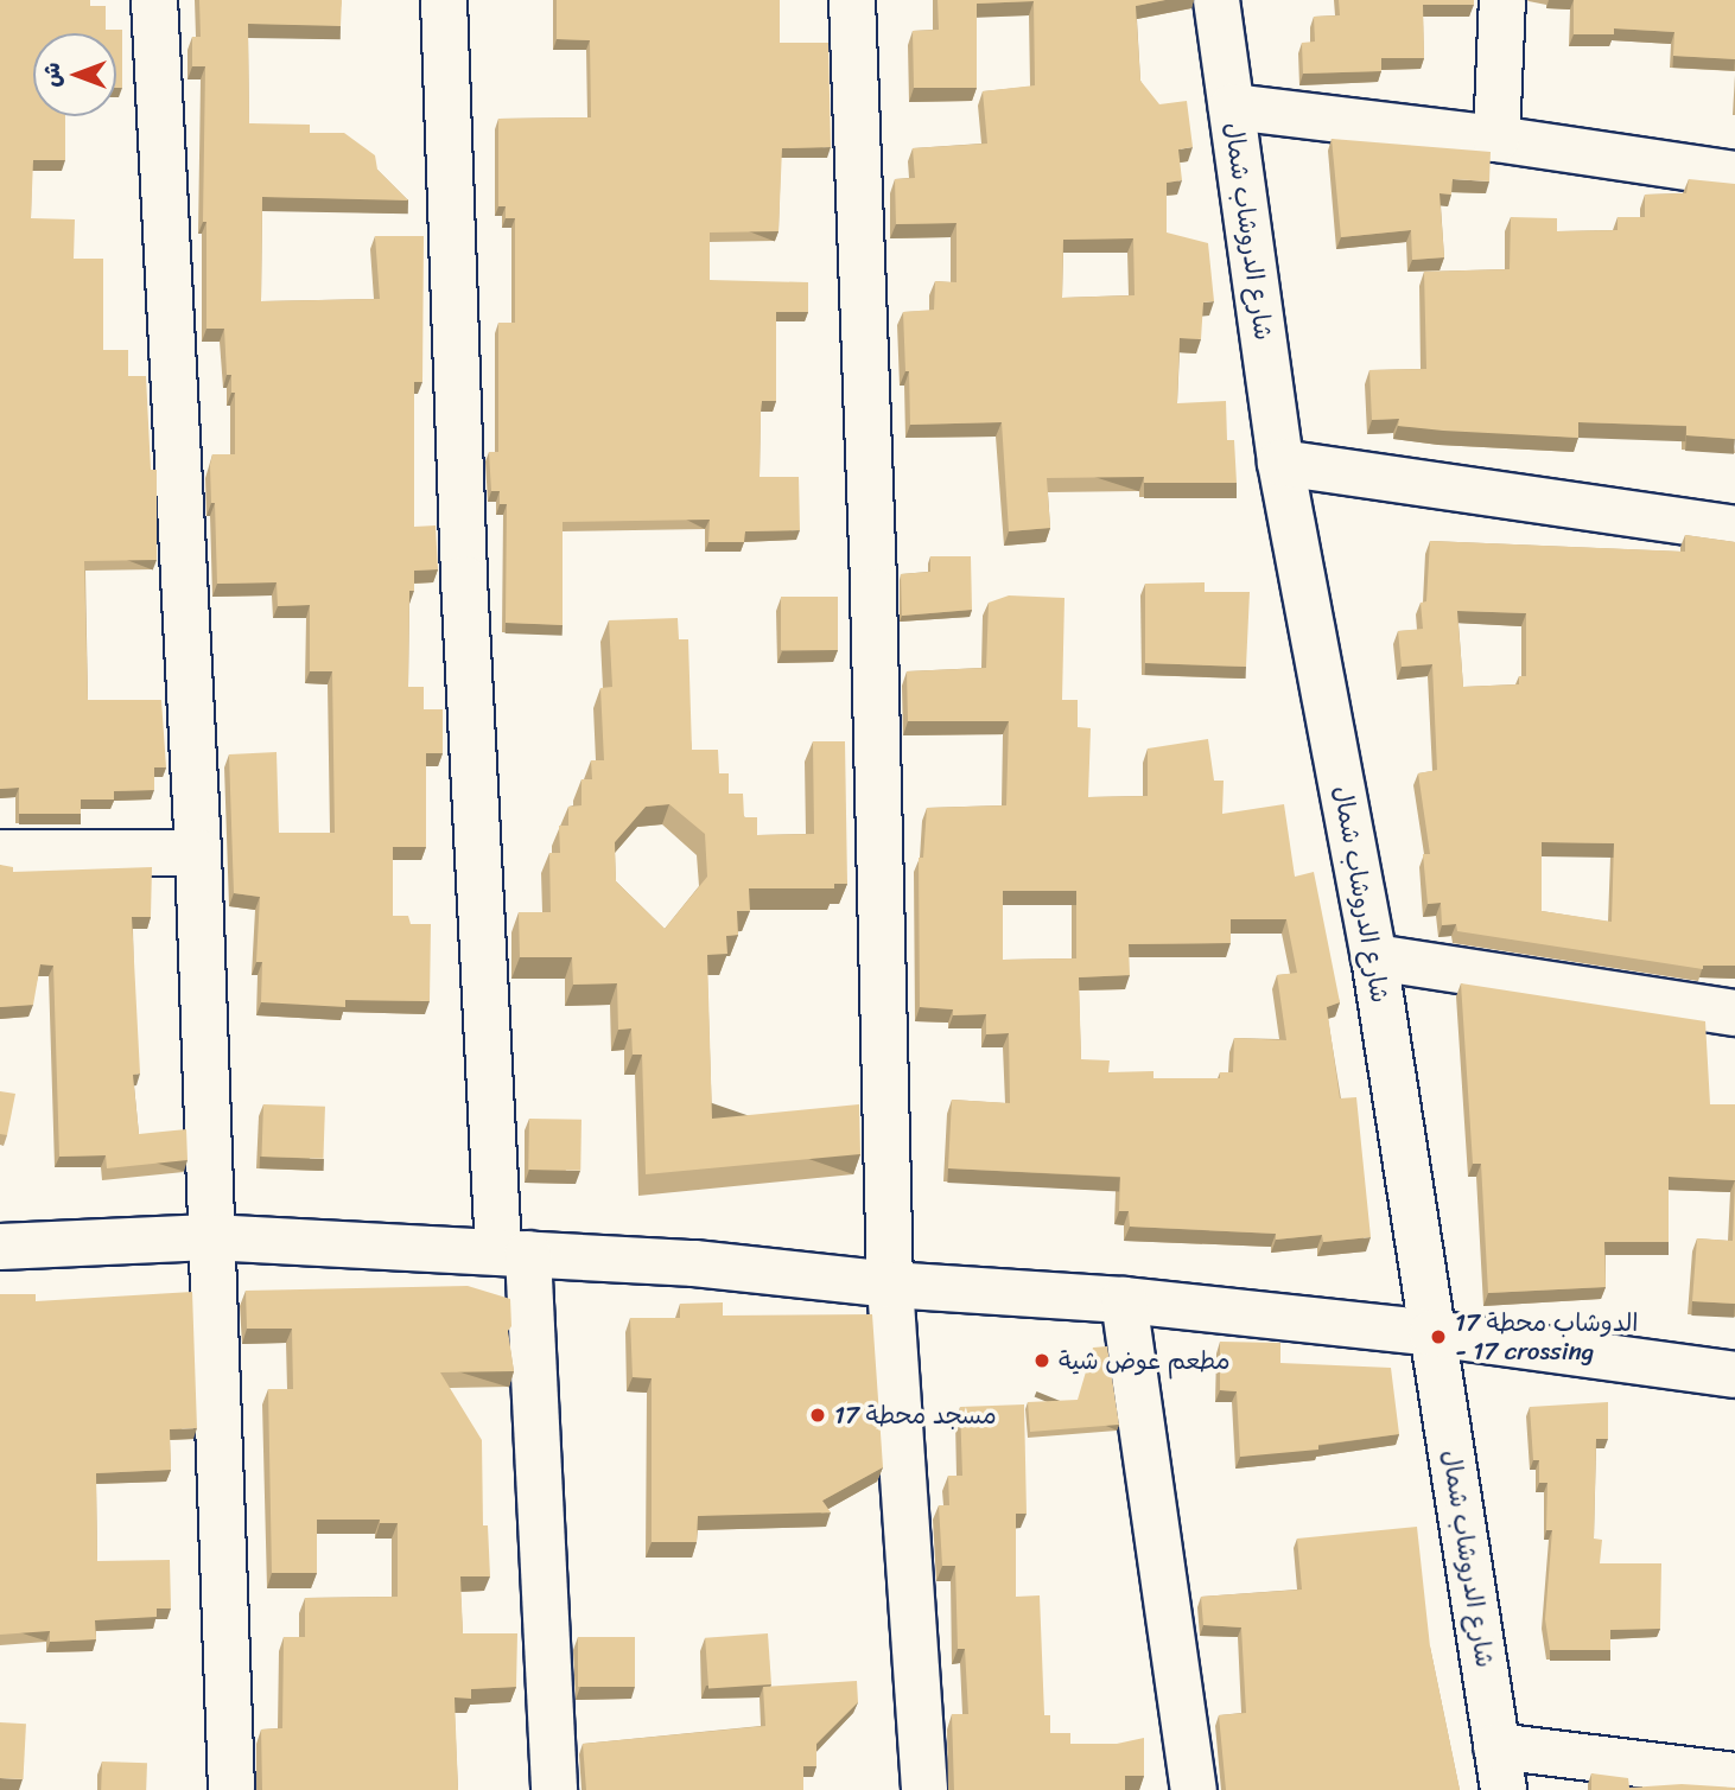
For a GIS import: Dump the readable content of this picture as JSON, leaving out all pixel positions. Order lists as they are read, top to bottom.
{
  "streets": {
    "street": ["شارع الدروشاب شمال"]
  },
  "places": ["الدوشاب محطة 17 - 17 crossing", "مطعم عوض شية", "مسجد محطة 17"],
  "north": "left"
}
